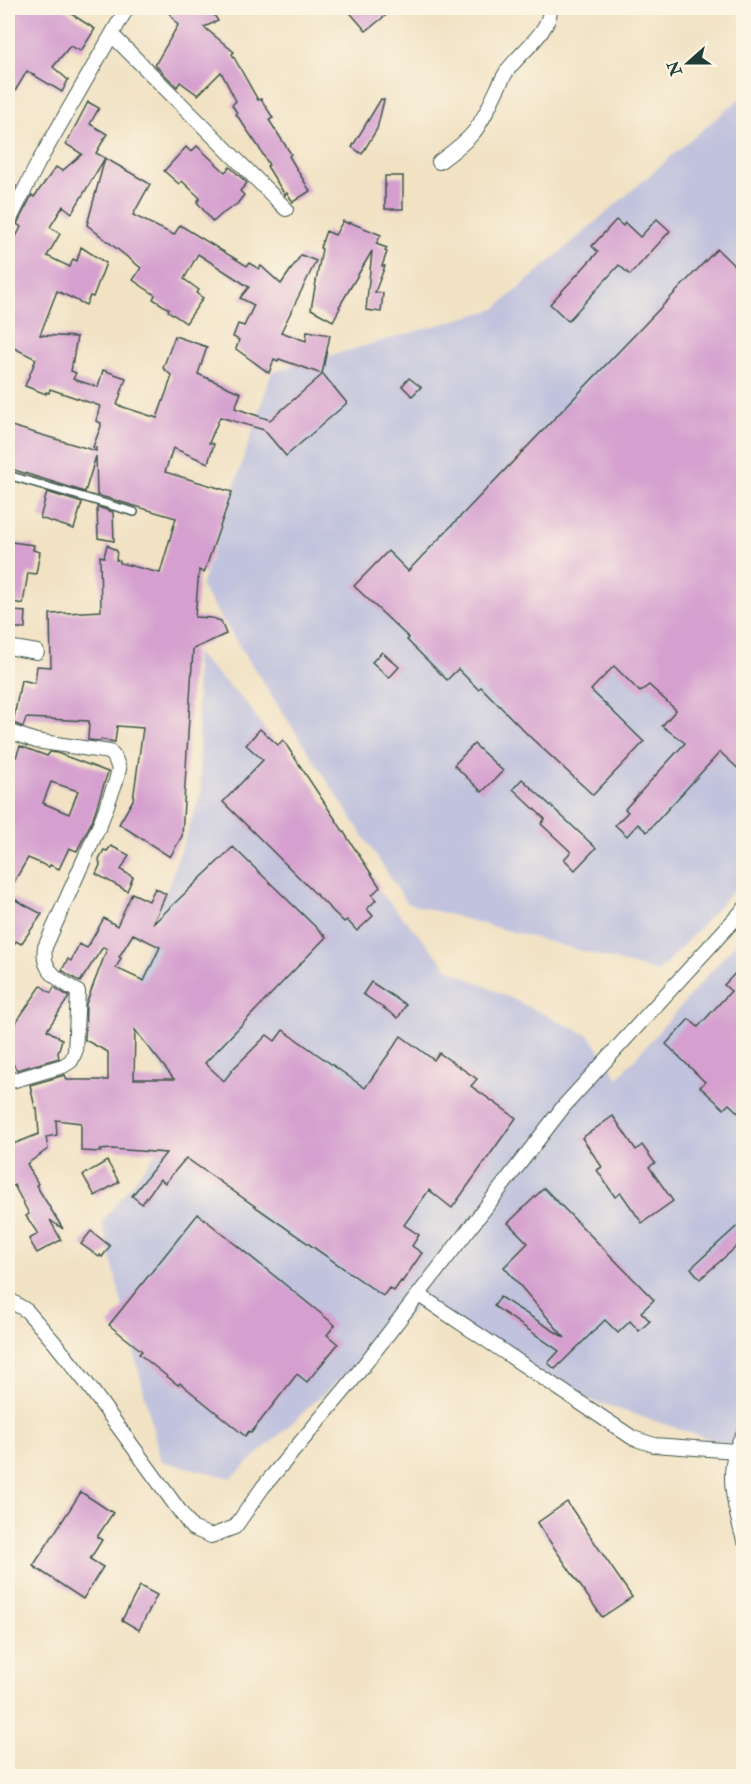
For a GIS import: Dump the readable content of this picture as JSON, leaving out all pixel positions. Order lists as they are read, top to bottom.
{
  "north": "left"
}
